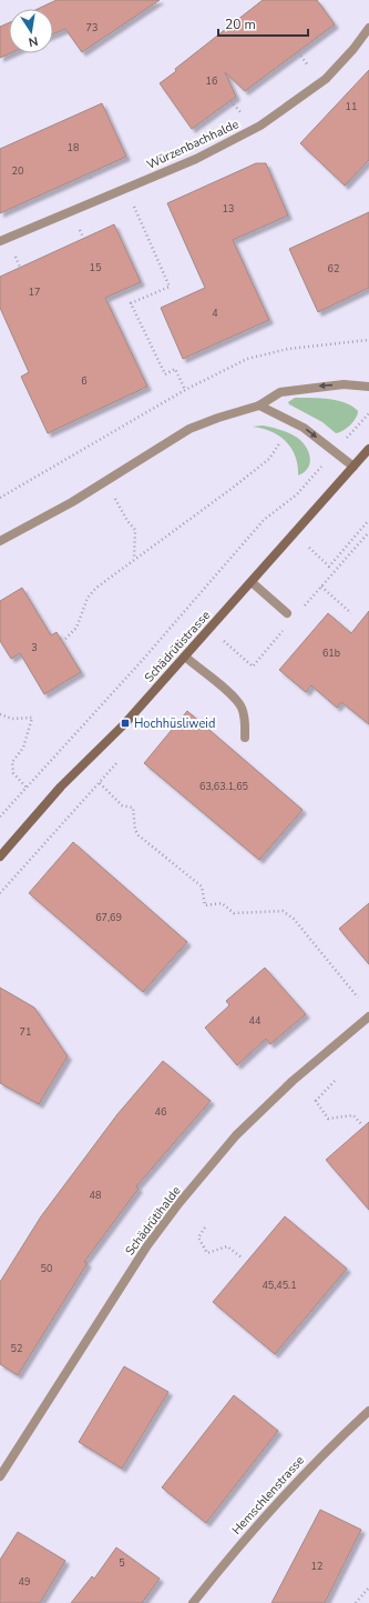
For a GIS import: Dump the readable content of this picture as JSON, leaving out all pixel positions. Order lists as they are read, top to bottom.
{
  "streets": {
    "main road": ["Schädrütistrasse"],
    "street": ["Würzenbachhalde", "Schädrütihalde", "Hemschlenstrasse"]
  },
  "places": {
    "transit": ["Hochhüsliweid"]
  },
  "house_numbers": [
    "73",
    "16",
    "11",
    "18",
    "20",
    "13",
    "15",
    "62",
    "17",
    "4",
    "6",
    "3",
    "61b",
    "63,63.1,65",
    "67,69",
    "44",
    "71",
    "46",
    "48",
    "50",
    "45,45.1",
    "52",
    "5",
    "12",
    "49"
  ],
  "scale_bar": "20 m",
  "north": "bottom"
}
